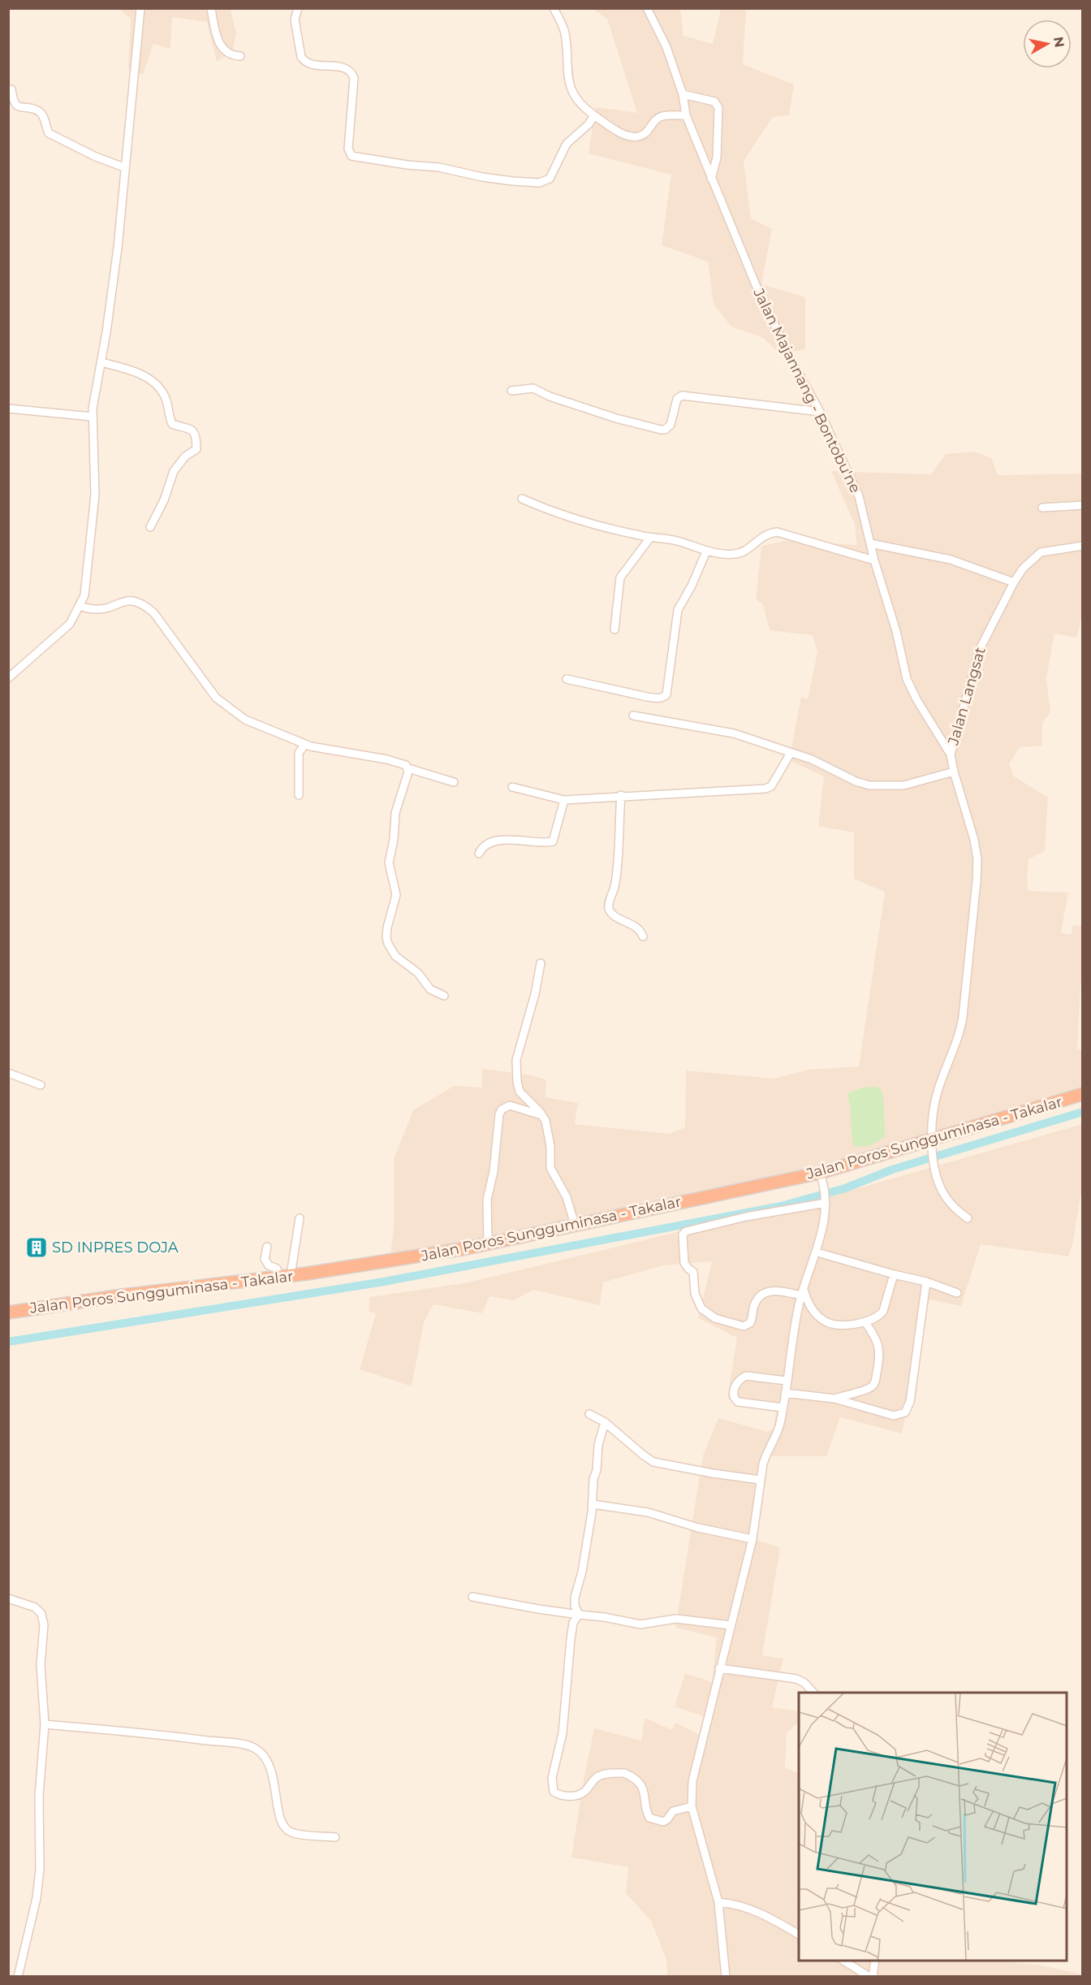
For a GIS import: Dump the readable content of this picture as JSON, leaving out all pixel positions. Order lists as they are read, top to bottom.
{
  "streets": {
    "highway": ["Jalan Poros Sungguminasa - Takalar"],
    "street": ["Jalan Majannang - Bontobu'ne", "Jalan Langsat"]
  },
  "crossings": [
    ["Jalan Majannang - Bontobu'ne", "Jalan Langsat"],
    ["Jalan Majannang - Bontobu'ne", "Jalan Poros Sungguminasa - Takalar"]
  ],
  "places": {
    "building": ["SD INPRES DOJA"]
  },
  "north": "right"
}
